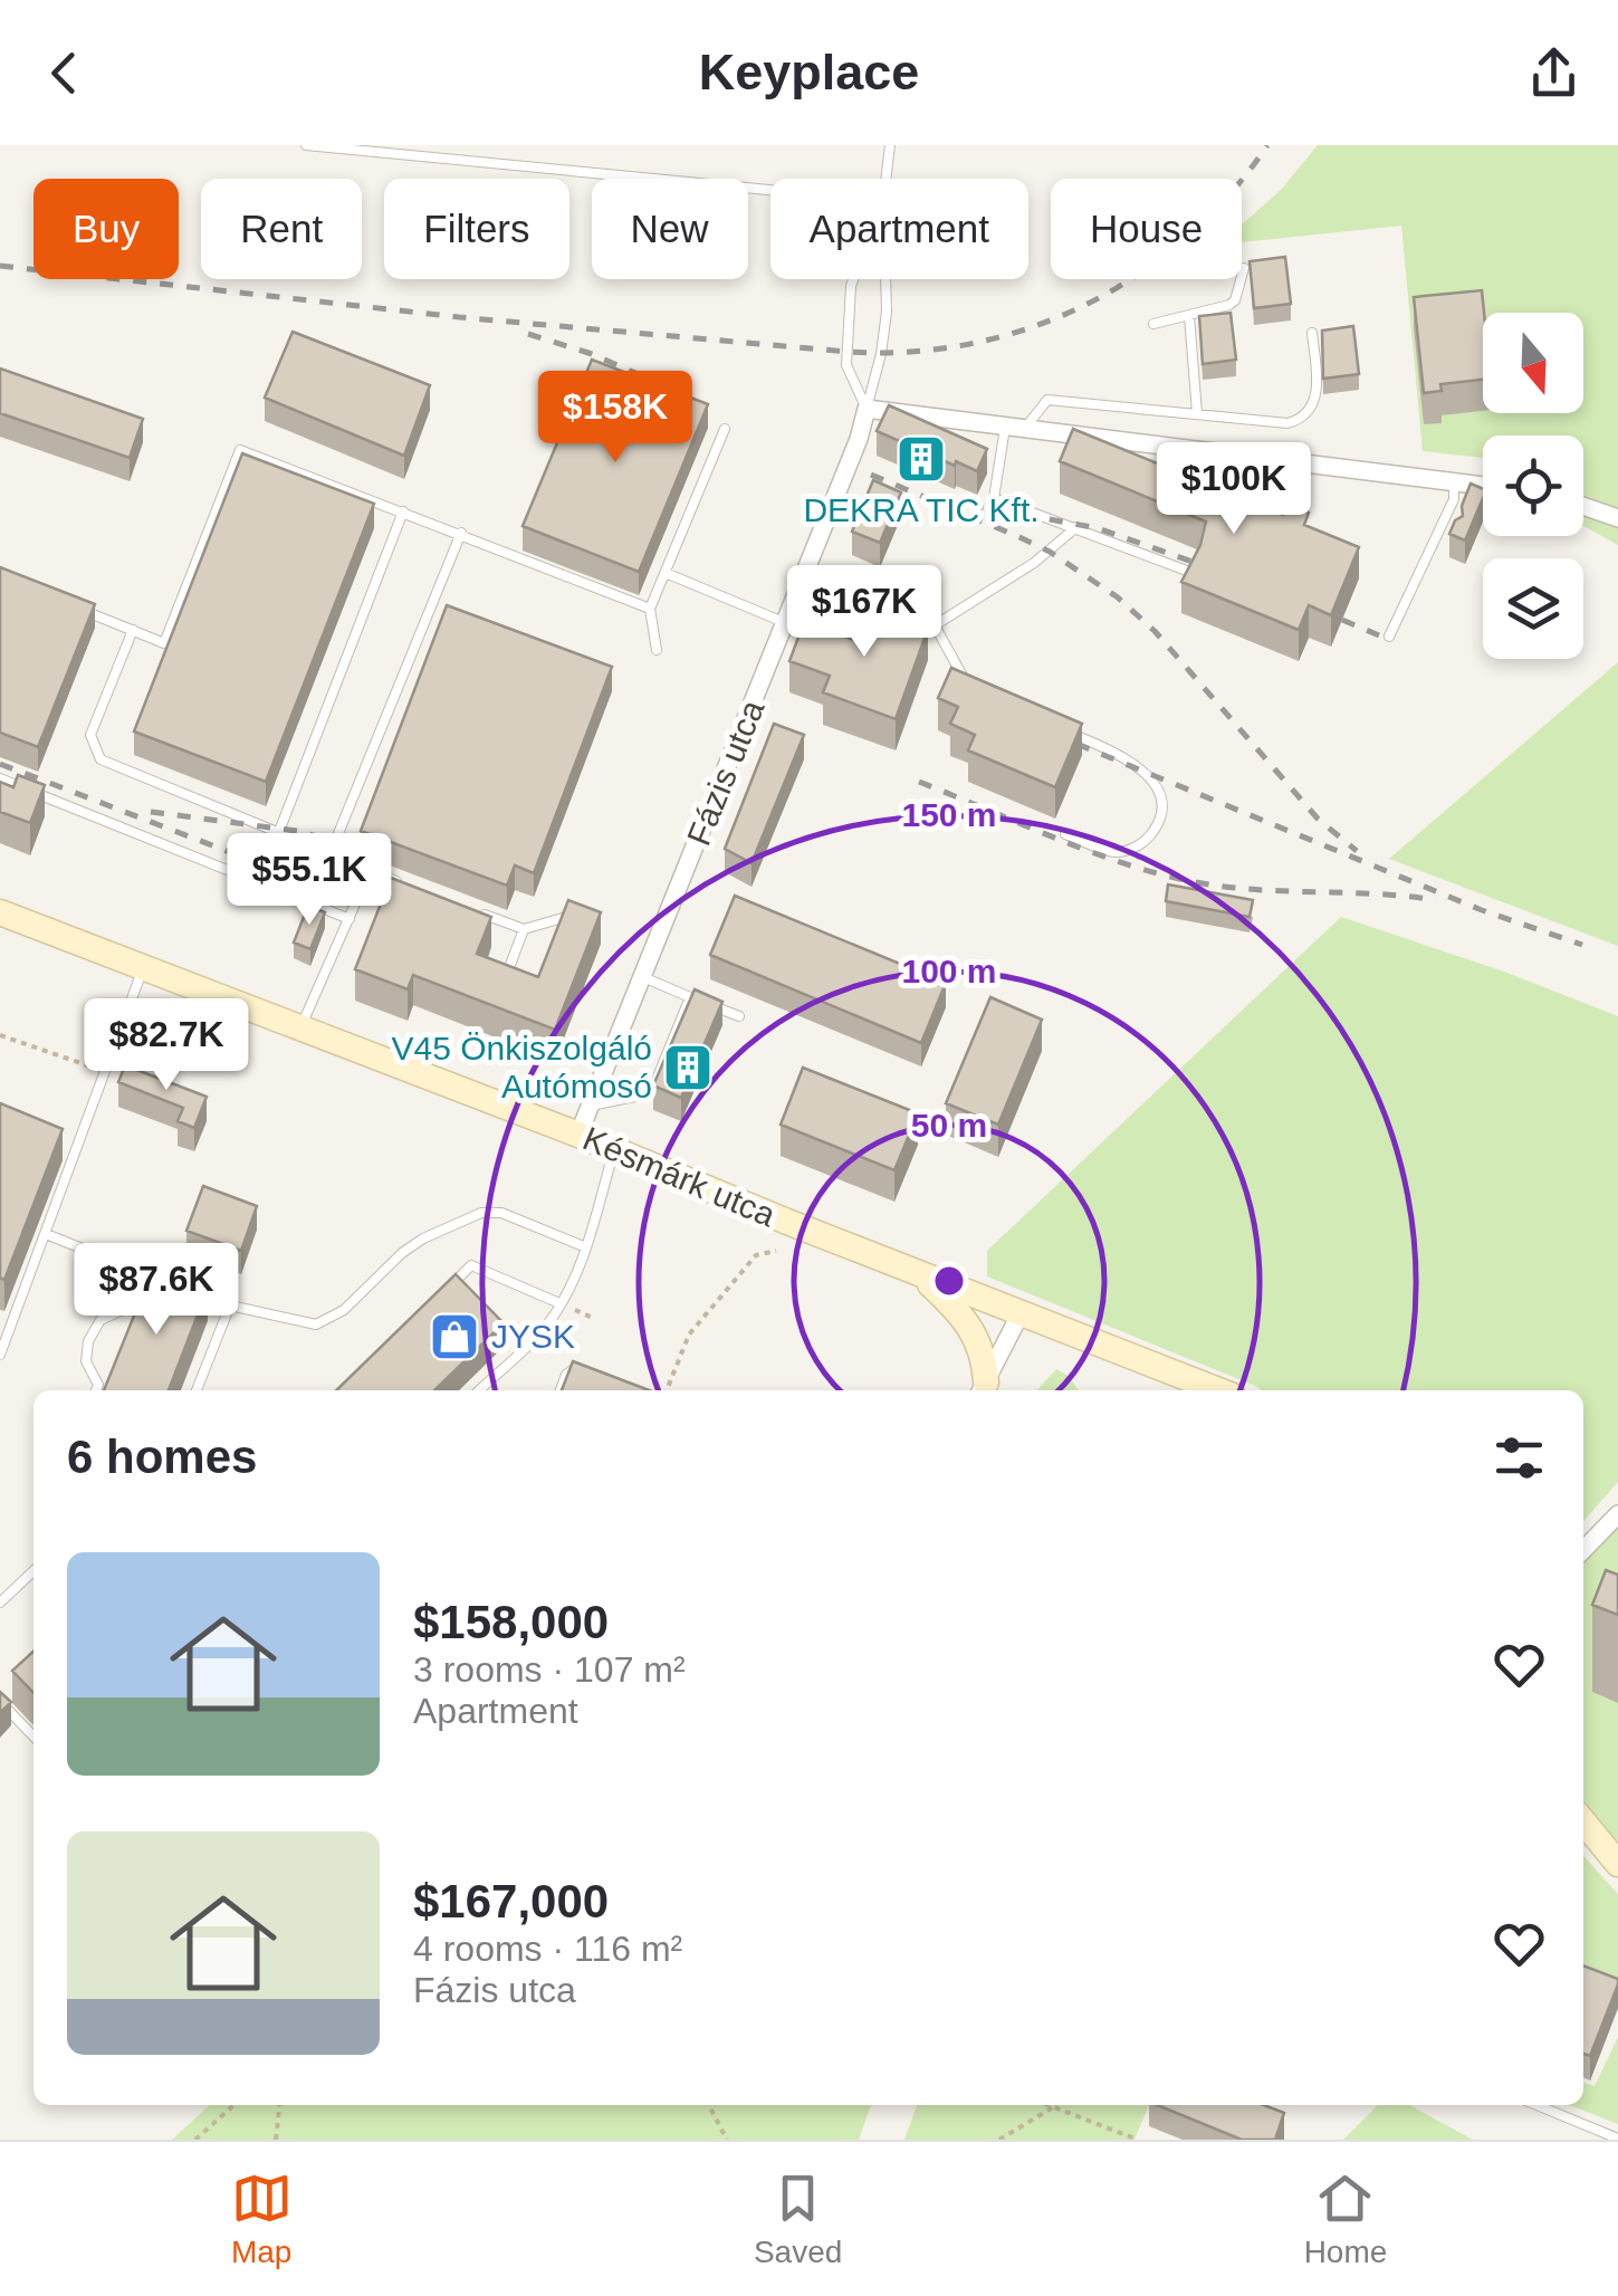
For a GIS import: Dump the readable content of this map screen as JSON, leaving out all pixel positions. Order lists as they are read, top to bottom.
{
  "streets": {
    "street": ["Fázis utca", "Késmárk utca"]
  },
  "crossings": [
    ["Fázis utca", "Késmárk utca"]
  ],
  "places": {
    "building": ["DEKRA TIC Kft.", "V45 Önkiszolgáló Autómosó"],
    "shop": ["JYSK"]
  },
  "north": "bottom",
  "page": {
    "header": "Keyplace",
    "chip": [
      "Buy",
      "Rent",
      "Filters",
      "New",
      "Apartment",
      "House"
    ],
    "price": [
      "$158K",
      "$100K",
      "$167K",
      "$55.1K",
      "$82.7K",
      "$87.6K"
    ],
    "heading": "6 homes",
    "list": [
      {
        "name": "$158,000",
        "note": "3 rooms · 107 m² · Apartment"
      },
      {
        "name": "$167,000",
        "note": "4 rooms · 116 m² · Fázis utca"
      }
    ],
    "tabs": ["Map", "Saved", "Home"]
  },
  "rings": ["150 m", "100 m", "50 m"]
}
